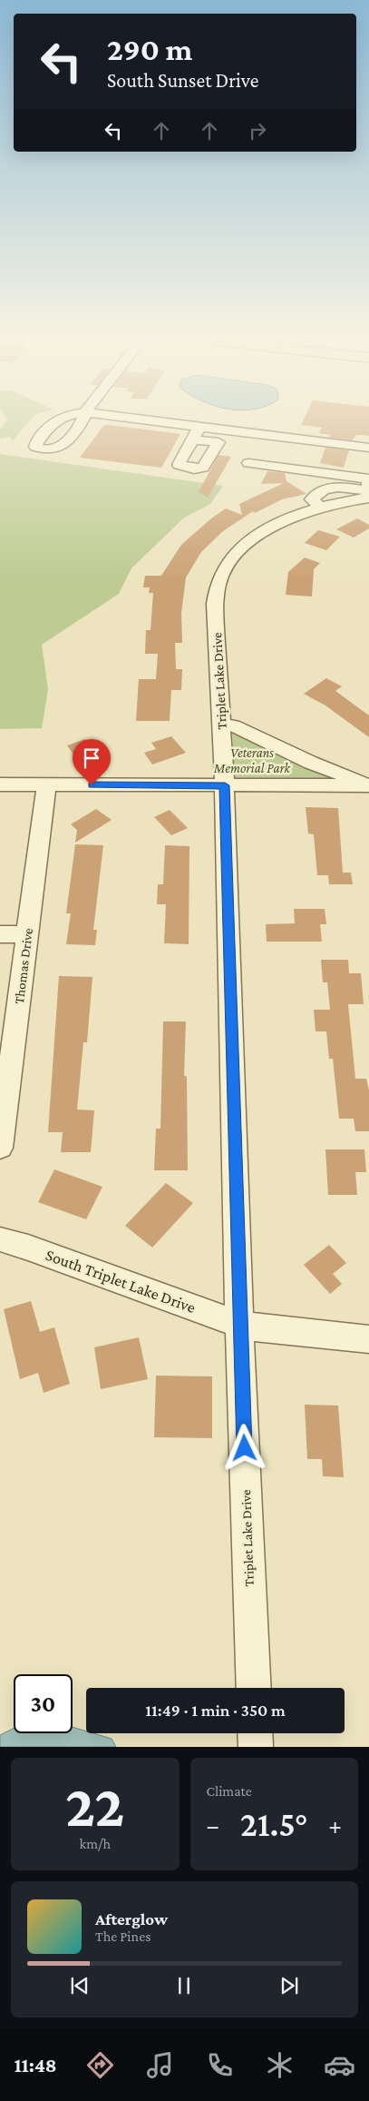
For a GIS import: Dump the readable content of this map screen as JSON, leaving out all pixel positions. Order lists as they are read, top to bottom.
{
  "streets": {
    "street": ["Triplet Lake Drive", "Thomas Drive", "South Triplet Lake Drive"]
  },
  "crossings": [
    ["Triplet Lake Drive", "South Triplet Lake Drive"]
  ],
  "parks": ["Veterans Memorial Park"],
  "page": {
    "turn": ["290 m", "South Sunset Drive"],
    "limit": "30",
    "trip": "11:49 · 1 min · 350 m",
    "tile": [
      ["22", "km/h"],
      "Climate"
    ],
    "heat": ["−", "21.5°", "+"],
    "song": ["Afterglow", "The Pines"],
    "tabs": "11:48"
  }
}
